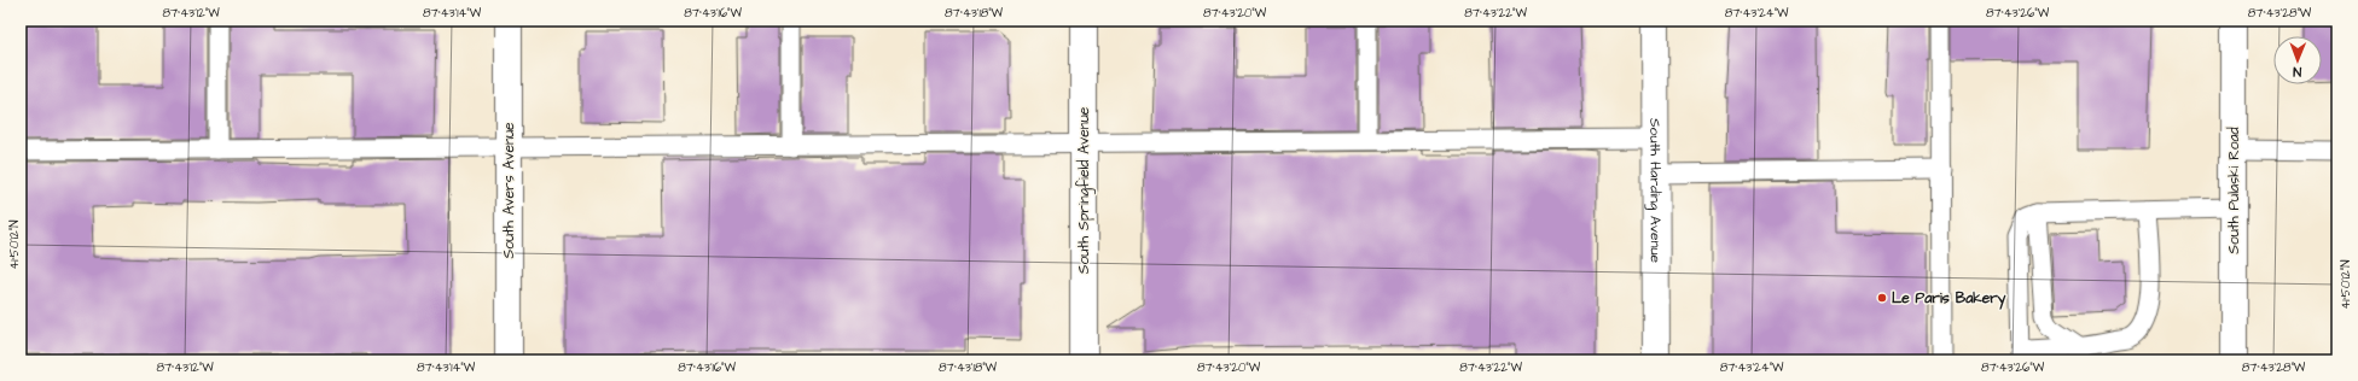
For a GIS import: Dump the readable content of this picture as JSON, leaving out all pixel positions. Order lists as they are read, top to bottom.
{
  "streets": {
    "street": [
      "South Avers Avenue",
      "South Springfield Avenue",
      "South Harding Avenue",
      "South Pulaski Road"
    ]
  },
  "places": ["Le Paris Bakery"],
  "north": "bottom",
  "coordinates": [
    "87°43'12\"W",
    "87°43'14\"W",
    "87°43'16\"W",
    "87°43'18\"W",
    "87°43'20\"W",
    "87°43'22\"W",
    "87°43'24\"W",
    "87°43'26\"W",
    "87°43'28\"W",
    "41°50'12\"N"
  ]
}
